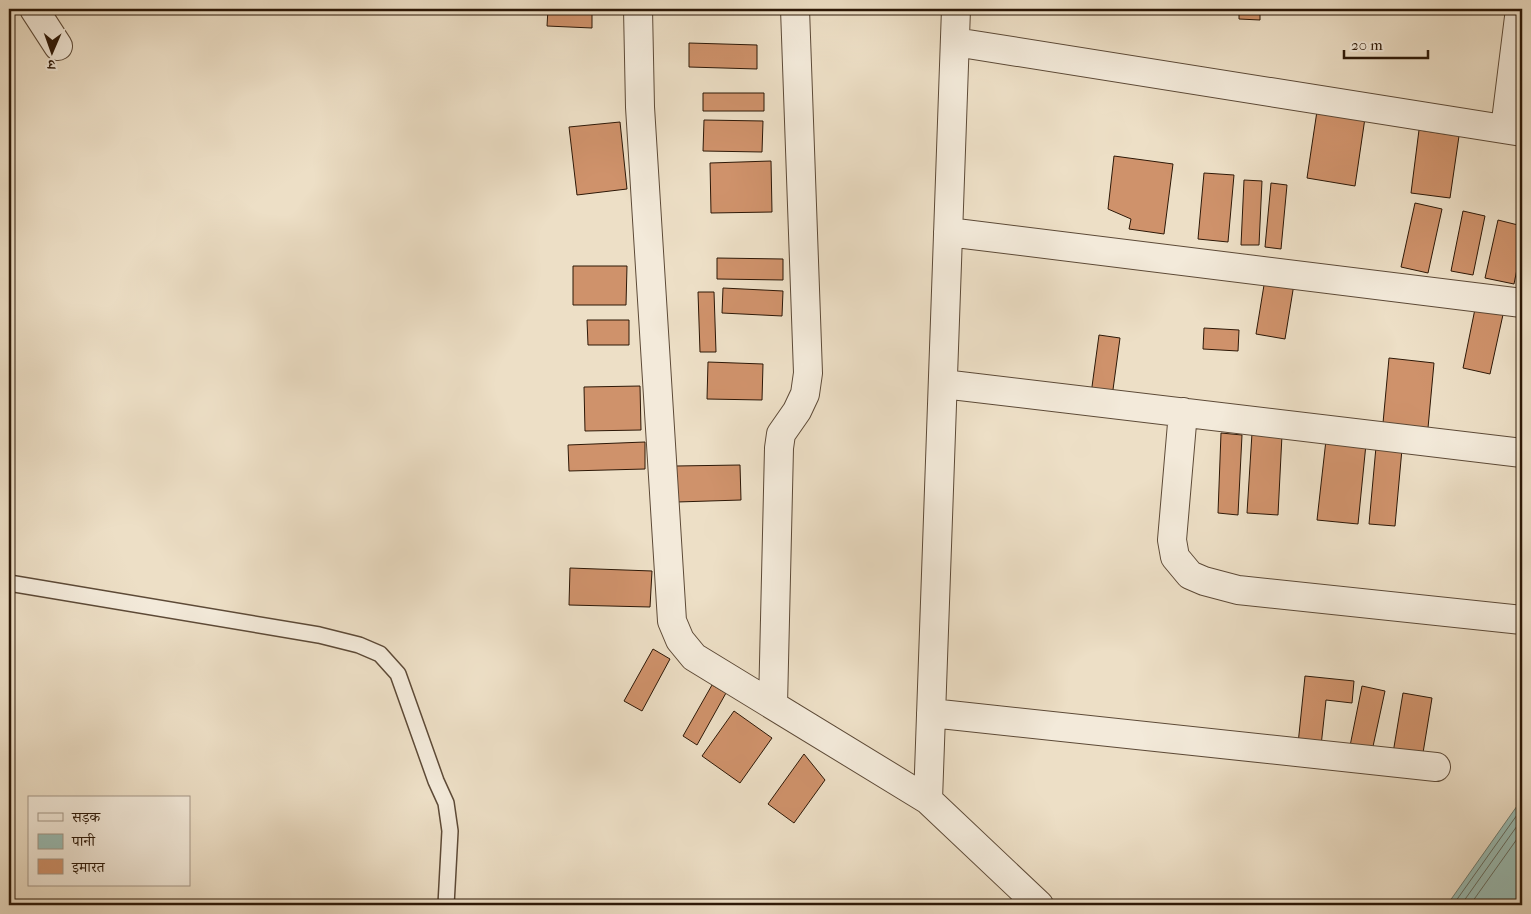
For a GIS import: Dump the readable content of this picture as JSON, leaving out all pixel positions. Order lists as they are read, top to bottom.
{
  "legend": ["सड़क", "पानी", "इमारत"],
  "scale_bar": "20 m",
  "north": "bottom"
}
